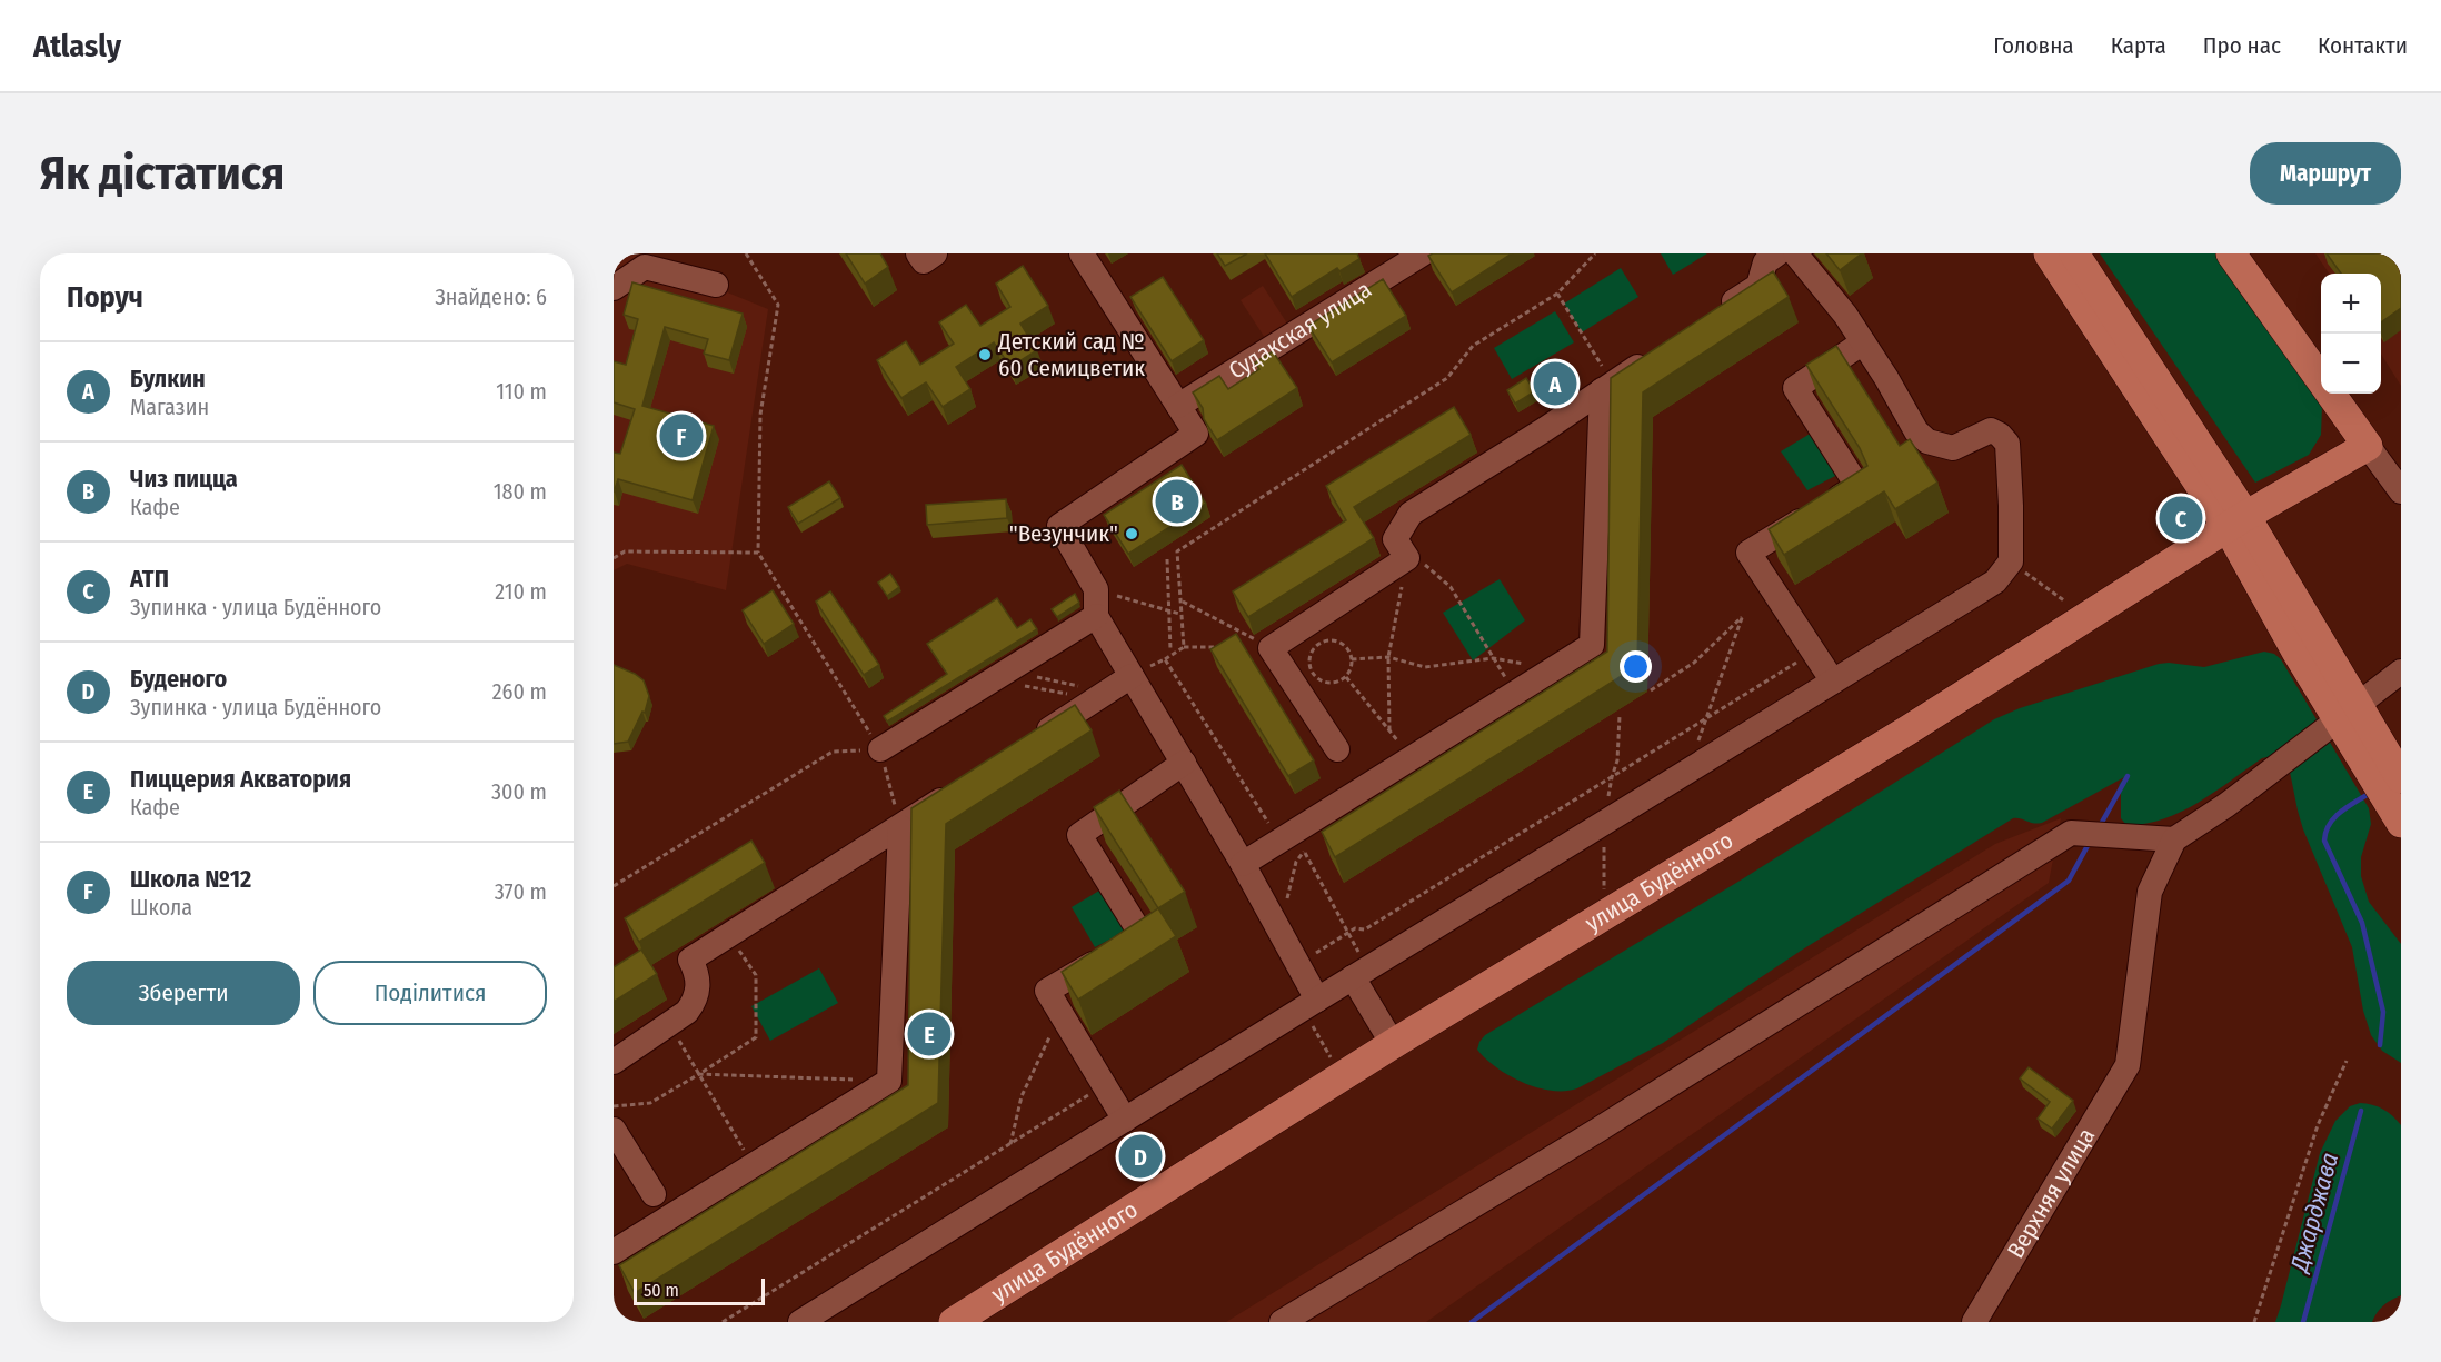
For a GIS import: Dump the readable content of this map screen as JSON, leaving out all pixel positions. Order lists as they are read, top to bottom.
{
  "streets": {
    "main road": ["улица Будённого"],
    "street": ["Судакская улица", "Верхняя улица"]
  },
  "water": ["Джарджава"],
  "places": ["Детский сад № 60 Семицветик", "\"Везунчик\""],
  "scale_bar": "50 m",
  "page": {
    "header": "Atlasly",
    "nav": [
      "Головна",
      "Карта",
      "Про нас",
      "Контакти"
    ],
    "buttons": [
      "Маршрут",
      ["Зберегти", "Поділитися"]
    ],
    "title": "Як дістатися",
    "heading": ["Поруч", "Знайдено: 6"],
    "map_buttons": ["+", "−"],
    "list": [
      {
        "mark": "A",
        "name": "Булкин",
        "note": "Магазин",
        "value": "110 m"
      },
      {
        "mark": "B",
        "name": "Чиз пицца",
        "note": "Кафе",
        "value": "180 m"
      },
      {
        "mark": "C",
        "name": "АТП",
        "note": "Зупинка · улица Будённого",
        "value": "210 m"
      },
      {
        "mark": "D",
        "name": "Буденого",
        "note": "Зупинка · улица Будённого",
        "value": "260 m"
      },
      {
        "mark": "E",
        "name": "Пиццерия Акватория",
        "note": "Кафе",
        "value": "300 m"
      },
      {
        "mark": "F",
        "name": "Школа №12",
        "note": "Школа",
        "value": "370 m"
      }
    ],
    "pins": [
      "A",
      "F",
      "B",
      "C",
      "E",
      "D"
    ],
    "scale": "50 m"
  }
}
